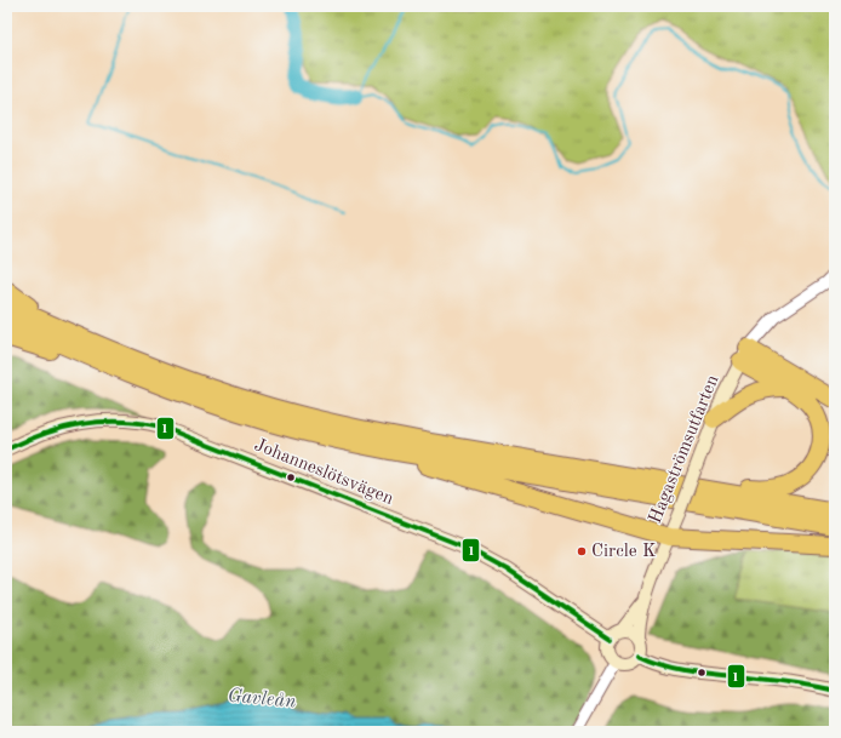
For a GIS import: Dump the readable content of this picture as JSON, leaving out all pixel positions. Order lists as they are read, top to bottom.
{
  "streets": {
    "main road": ["Hagaströmsutfarten", "Johanneslötsvägen"]
  },
  "crossings": [
    ["Hagaströmsutfarten", "Johanneslötsvägen"]
  ],
  "water": ["Gavleån"],
  "places": ["Circle K"],
  "lines": ["transit line 1"]
}
